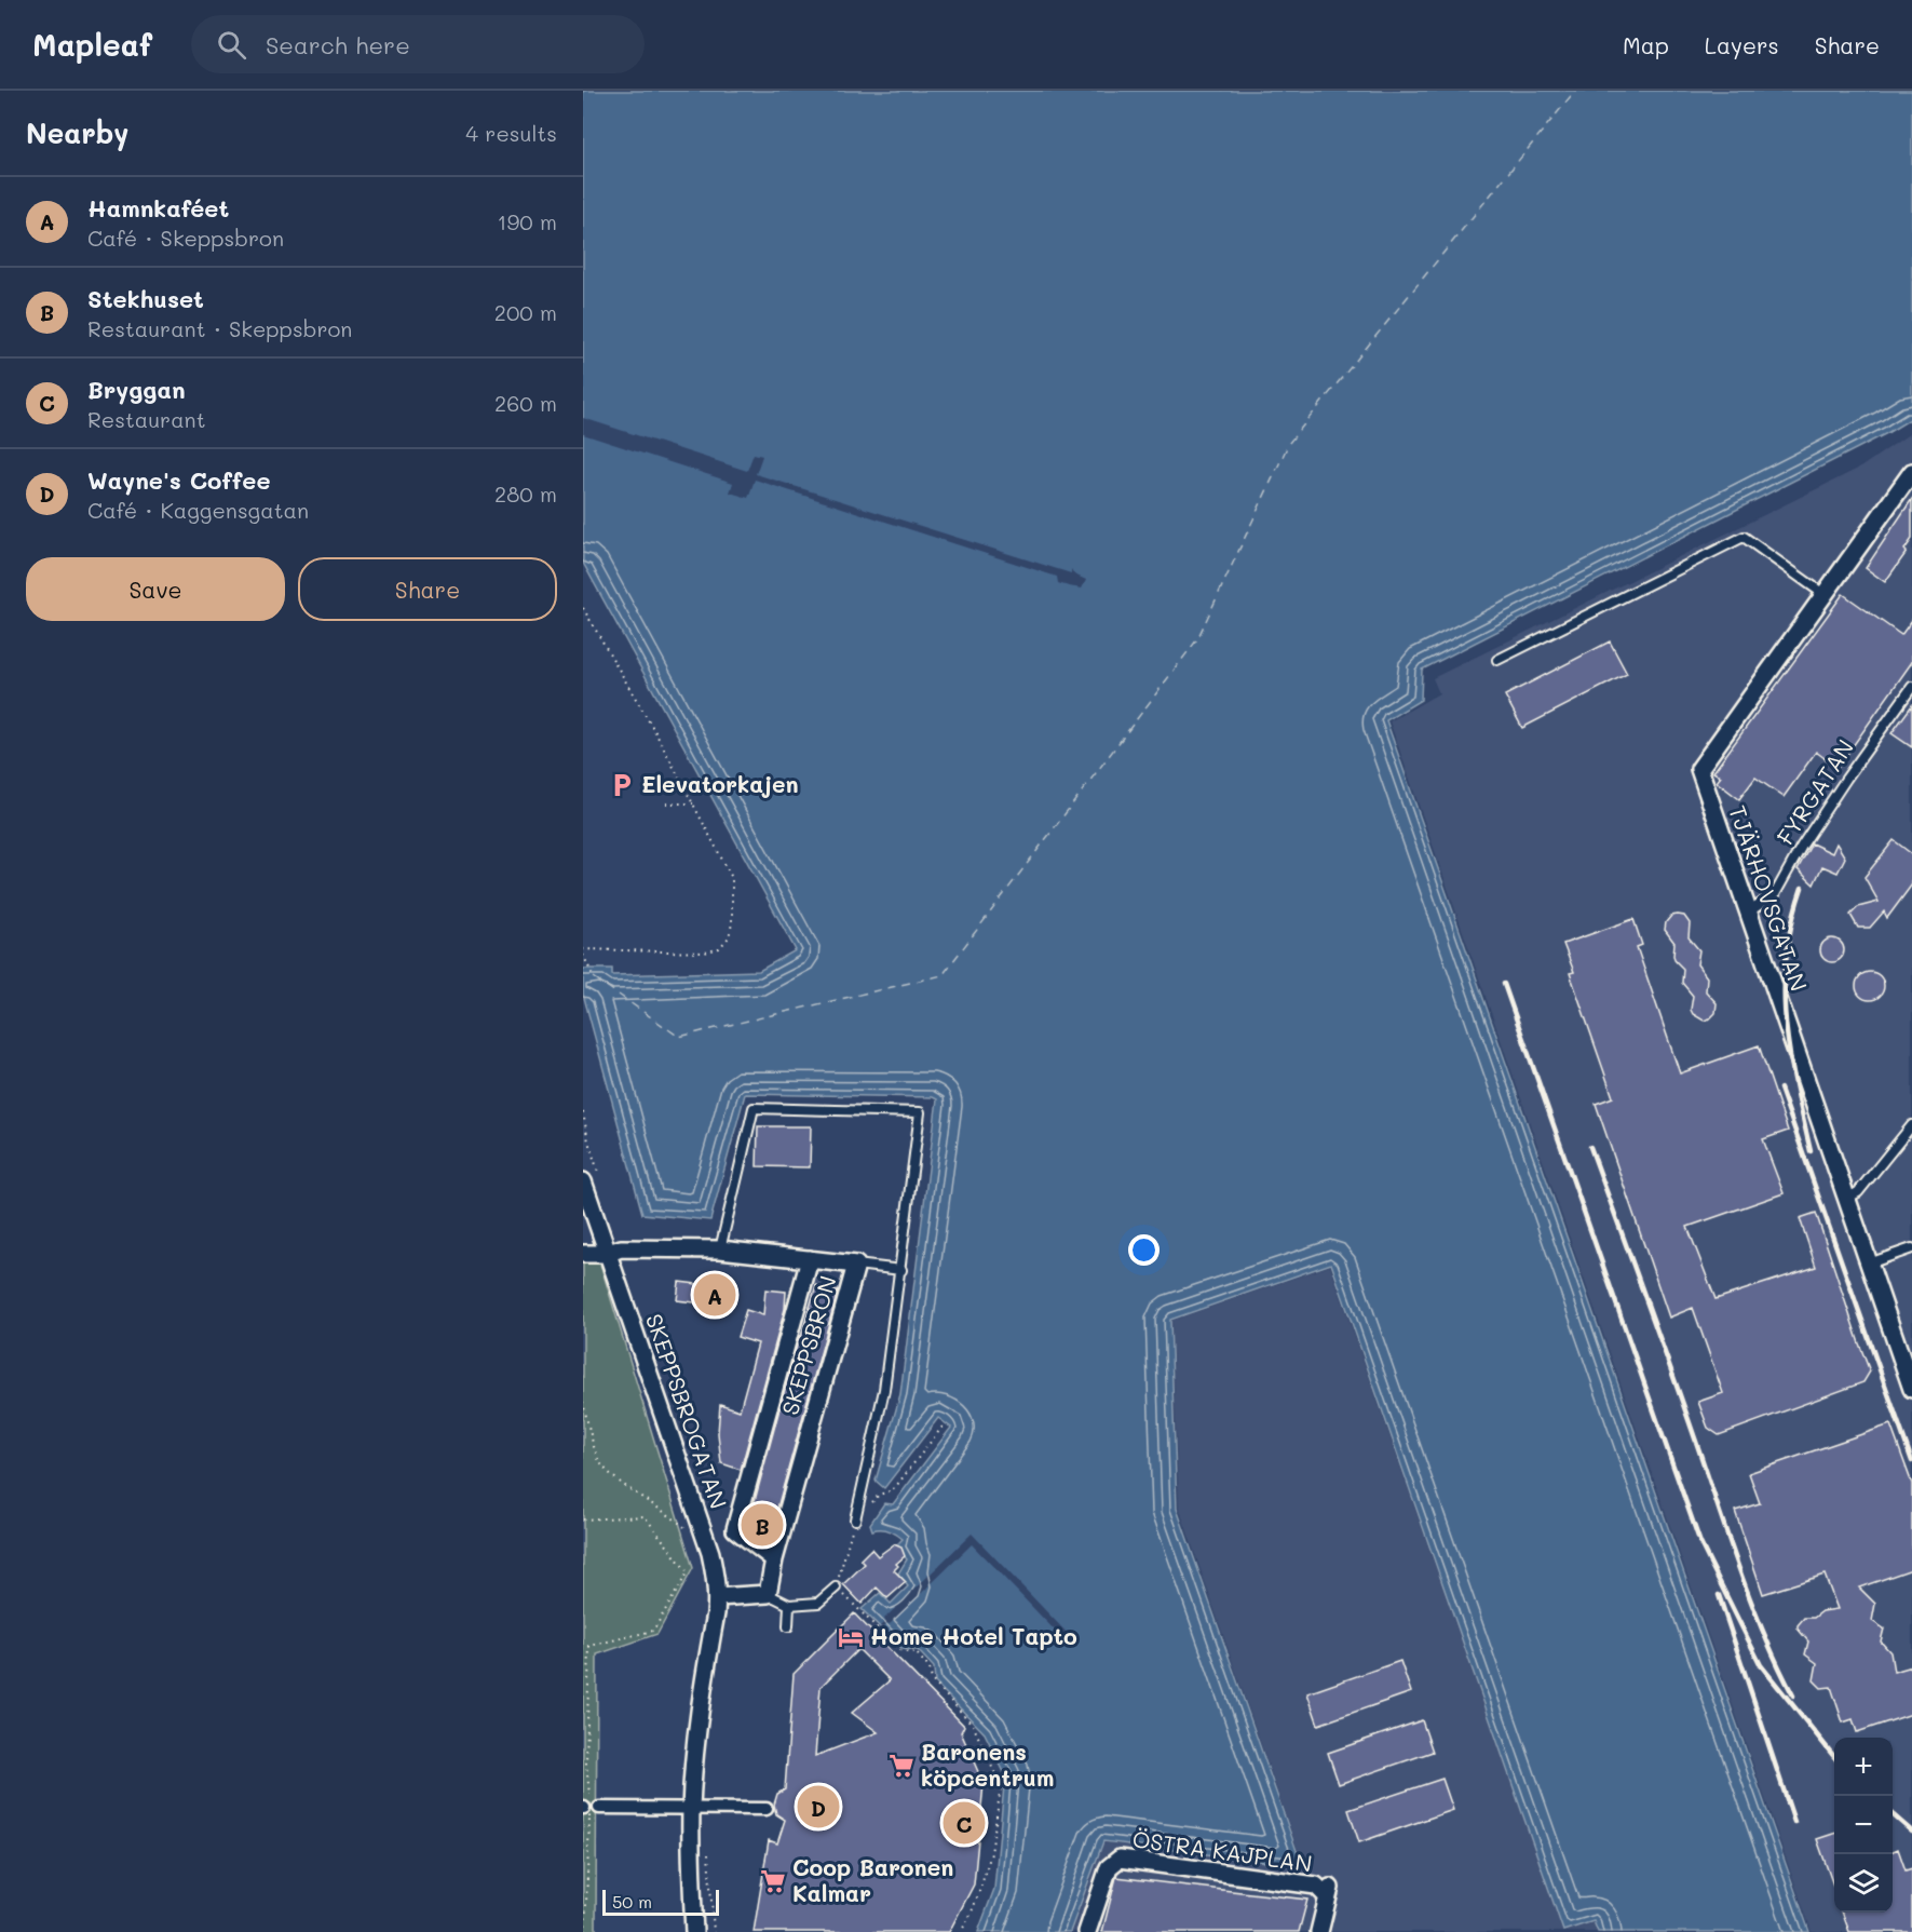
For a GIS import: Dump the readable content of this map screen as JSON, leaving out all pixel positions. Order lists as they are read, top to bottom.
{
  "streets": {
    "street": [
      "TJÄRHOVSGATAN",
      "SKEPPSBRON",
      "SKEPPSBROGATAN",
      "ÖSTRA KAJPLAN"
    ],
    "lane": ["FYRGATAN"]
  },
  "crossings": [
    ["FYRGATAN", "TJÄRHOVSGATAN"],
    ["SKEPPSBRON", "SKEPPSBROGATAN"]
  ],
  "places": {
    "parking": ["Elevatorkajen"],
    "hotel": ["Home Hotel Tapto"],
    "supermarket": ["Baronens köpcentrum", "Coop Baronen Kalmar"]
  },
  "scale_bar": "50 m",
  "page": {
    "header": "Mapleaf",
    "search": "Search here",
    "nav": ["Map", "Layers", "Share"],
    "heading": ["Nearby", "4 results"],
    "list": [
      {
        "mark": "A",
        "name": "Hamnkaféet",
        "note": "Café · Skeppsbron",
        "value": "190 m"
      },
      {
        "mark": "B",
        "name": "Stekhuset",
        "note": "Restaurant · Skeppsbron",
        "value": "200 m"
      },
      {
        "mark": "C",
        "name": "Bryggan",
        "note": "Restaurant",
        "value": "260 m"
      },
      {
        "mark": "D",
        "name": "Wayne's Coffee",
        "note": "Café · Kaggensgatan",
        "value": "280 m"
      }
    ],
    "buttons": ["Save", "Share"],
    "pins": [
      "A",
      "B",
      "D",
      "C"
    ],
    "map_buttons": ["+", "−"],
    "scale": "50 m"
  }
}
